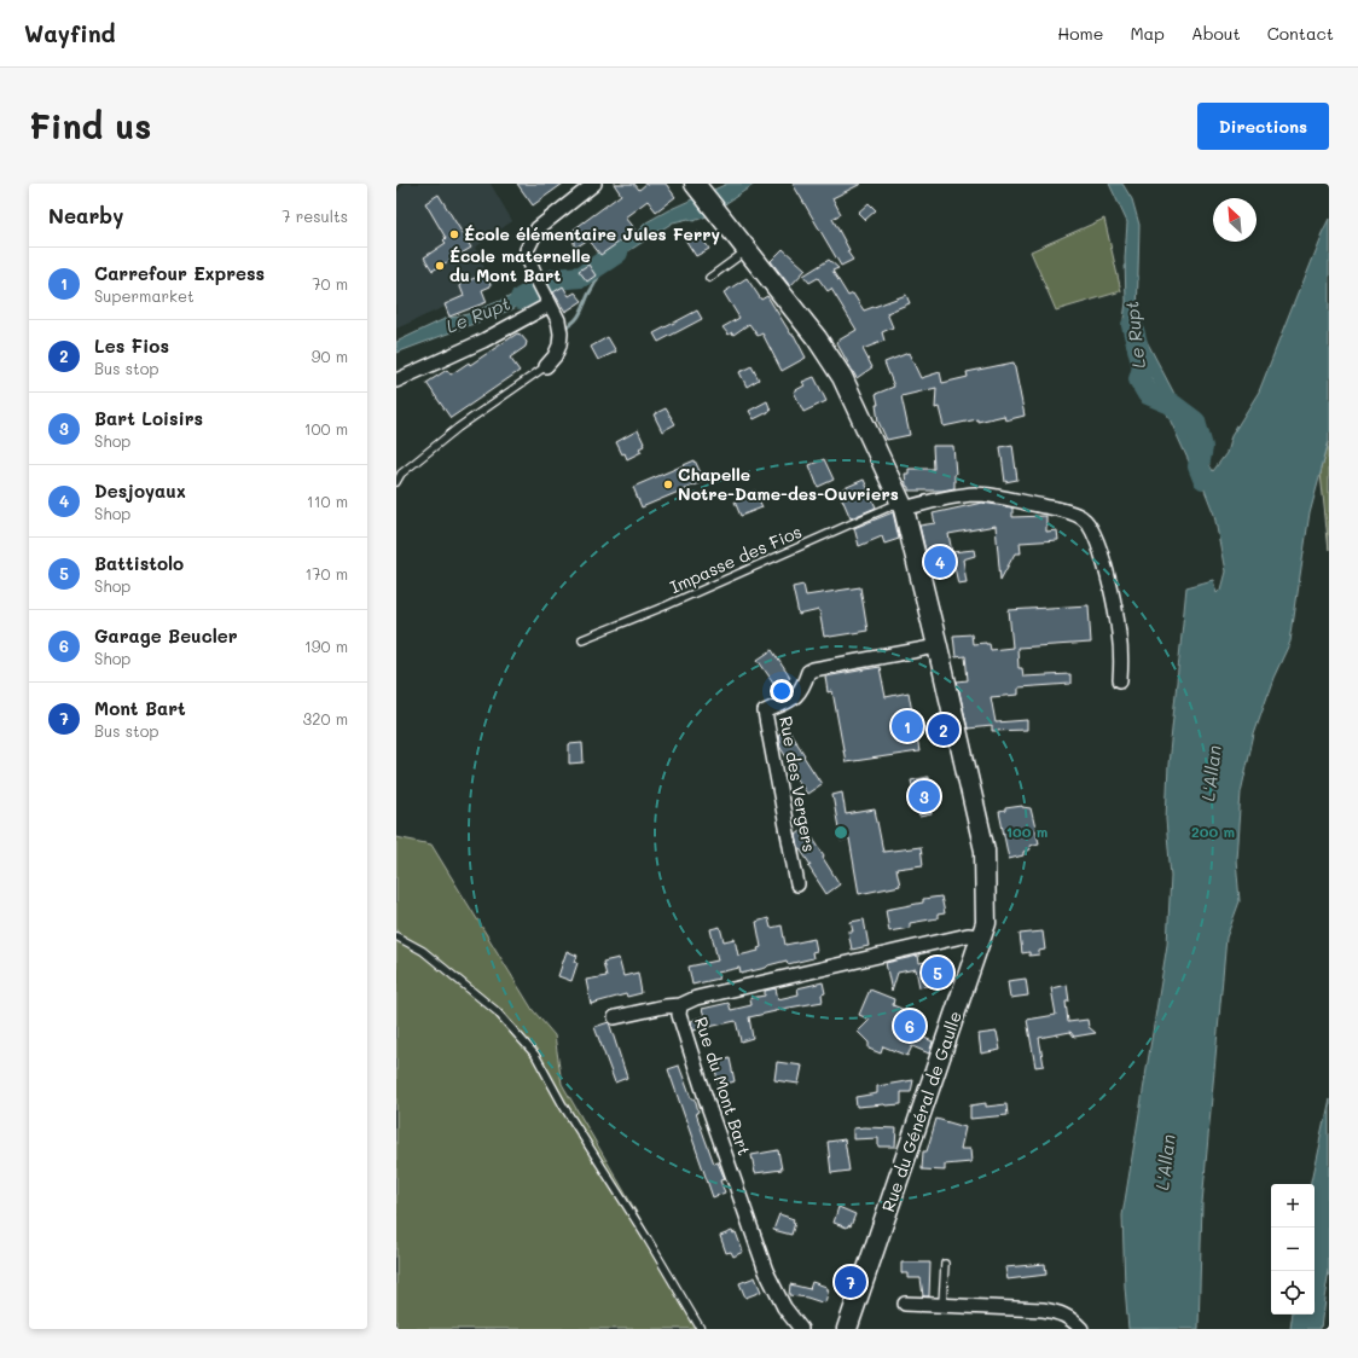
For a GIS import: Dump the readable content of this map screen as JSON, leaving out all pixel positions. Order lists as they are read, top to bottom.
{
  "streets": {
    "main road": ["Rue du Général de Gaulle"],
    "street": ["Rue des Vergers", "Rue du Mont Bart"],
    "lane": ["Impasse des Fios"]
  },
  "crossings": [
    ["Impasse des Fios", "Rue du Général de Gaulle"],
    ["Rue des Vergers", "Rue du Général de Gaulle"],
    ["Rue du Mont Bart", "Rue du Général de Gaulle"]
  ],
  "water": ["Le Rupt", "L'Allan"],
  "places": ["École élémentaire Jules Ferry", "École maternelle du Mont Bart", "Chapelle Notre-Dame-des-Ouvriers"],
  "north": "top left",
  "page": {
    "header": "Wayfind",
    "nav": [
      "Home",
      "Map",
      "About",
      "Contact"
    ],
    "buttons": "Directions",
    "title": "Find us",
    "heading": ["Nearby", "7 results"],
    "list": [
      {
        "mark": "1",
        "name": "Carrefour Express",
        "note": "Supermarket",
        "value": "70 m"
      },
      {
        "mark": "2",
        "name": "Les Fios",
        "note": "Bus stop",
        "value": "90 m"
      },
      {
        "mark": "3",
        "name": "Bart Loisirs",
        "note": "Shop",
        "value": "100 m"
      },
      {
        "mark": "4",
        "name": "Desjoyaux",
        "note": "Shop",
        "value": "110 m"
      },
      {
        "mark": "5",
        "name": "Battistolo",
        "note": "Shop",
        "value": "170 m"
      },
      {
        "mark": "6",
        "name": "Garage Beucler",
        "note": "Shop",
        "value": "190 m"
      },
      {
        "mark": "7",
        "name": "Mont Bart",
        "note": "Bus stop",
        "value": "320 m"
      }
    ],
    "pins": [
      "4",
      "1",
      "2",
      "3",
      "5",
      "6",
      "7"
    ],
    "map_buttons": ["+", "−"]
  },
  "rings": ["100 m", "200 m"]
}
